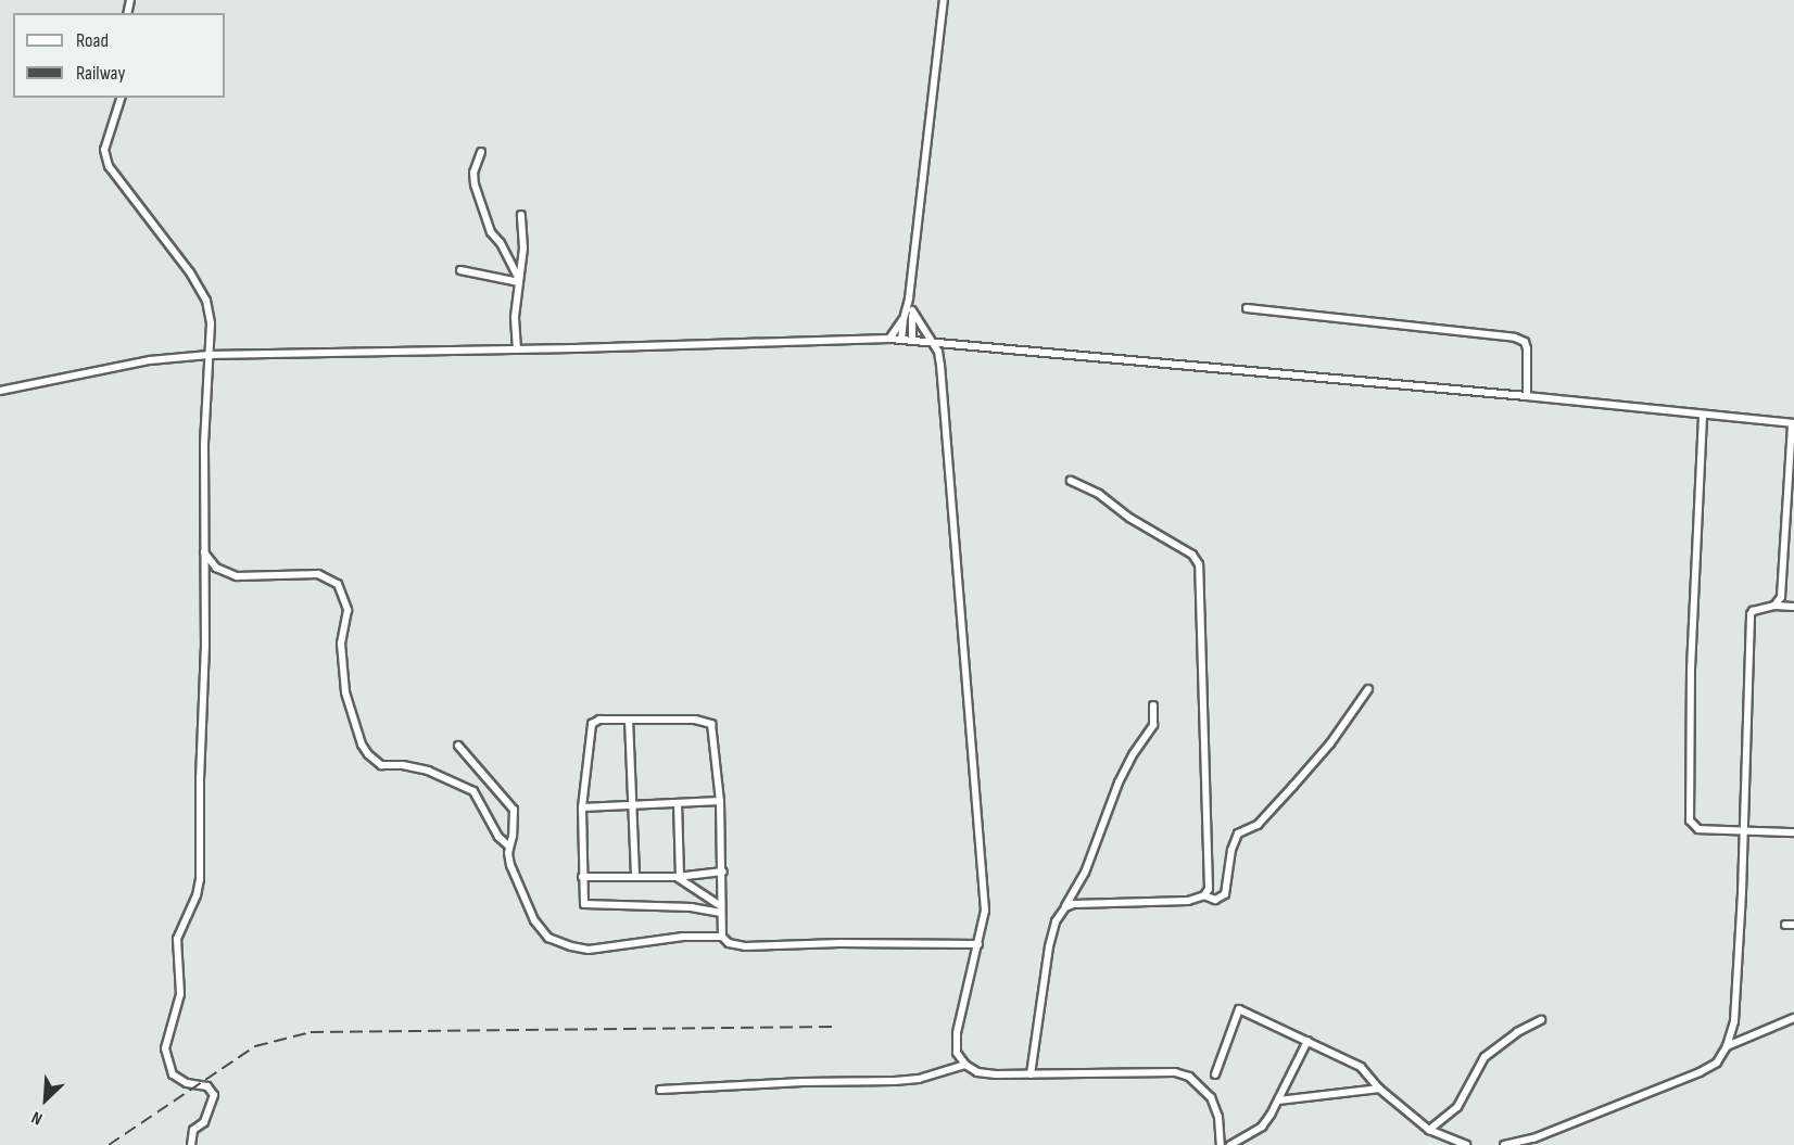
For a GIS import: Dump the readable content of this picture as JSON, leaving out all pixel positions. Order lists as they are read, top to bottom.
{
  "legend": ["Road", "Railway"],
  "north": "bottom left"
}
